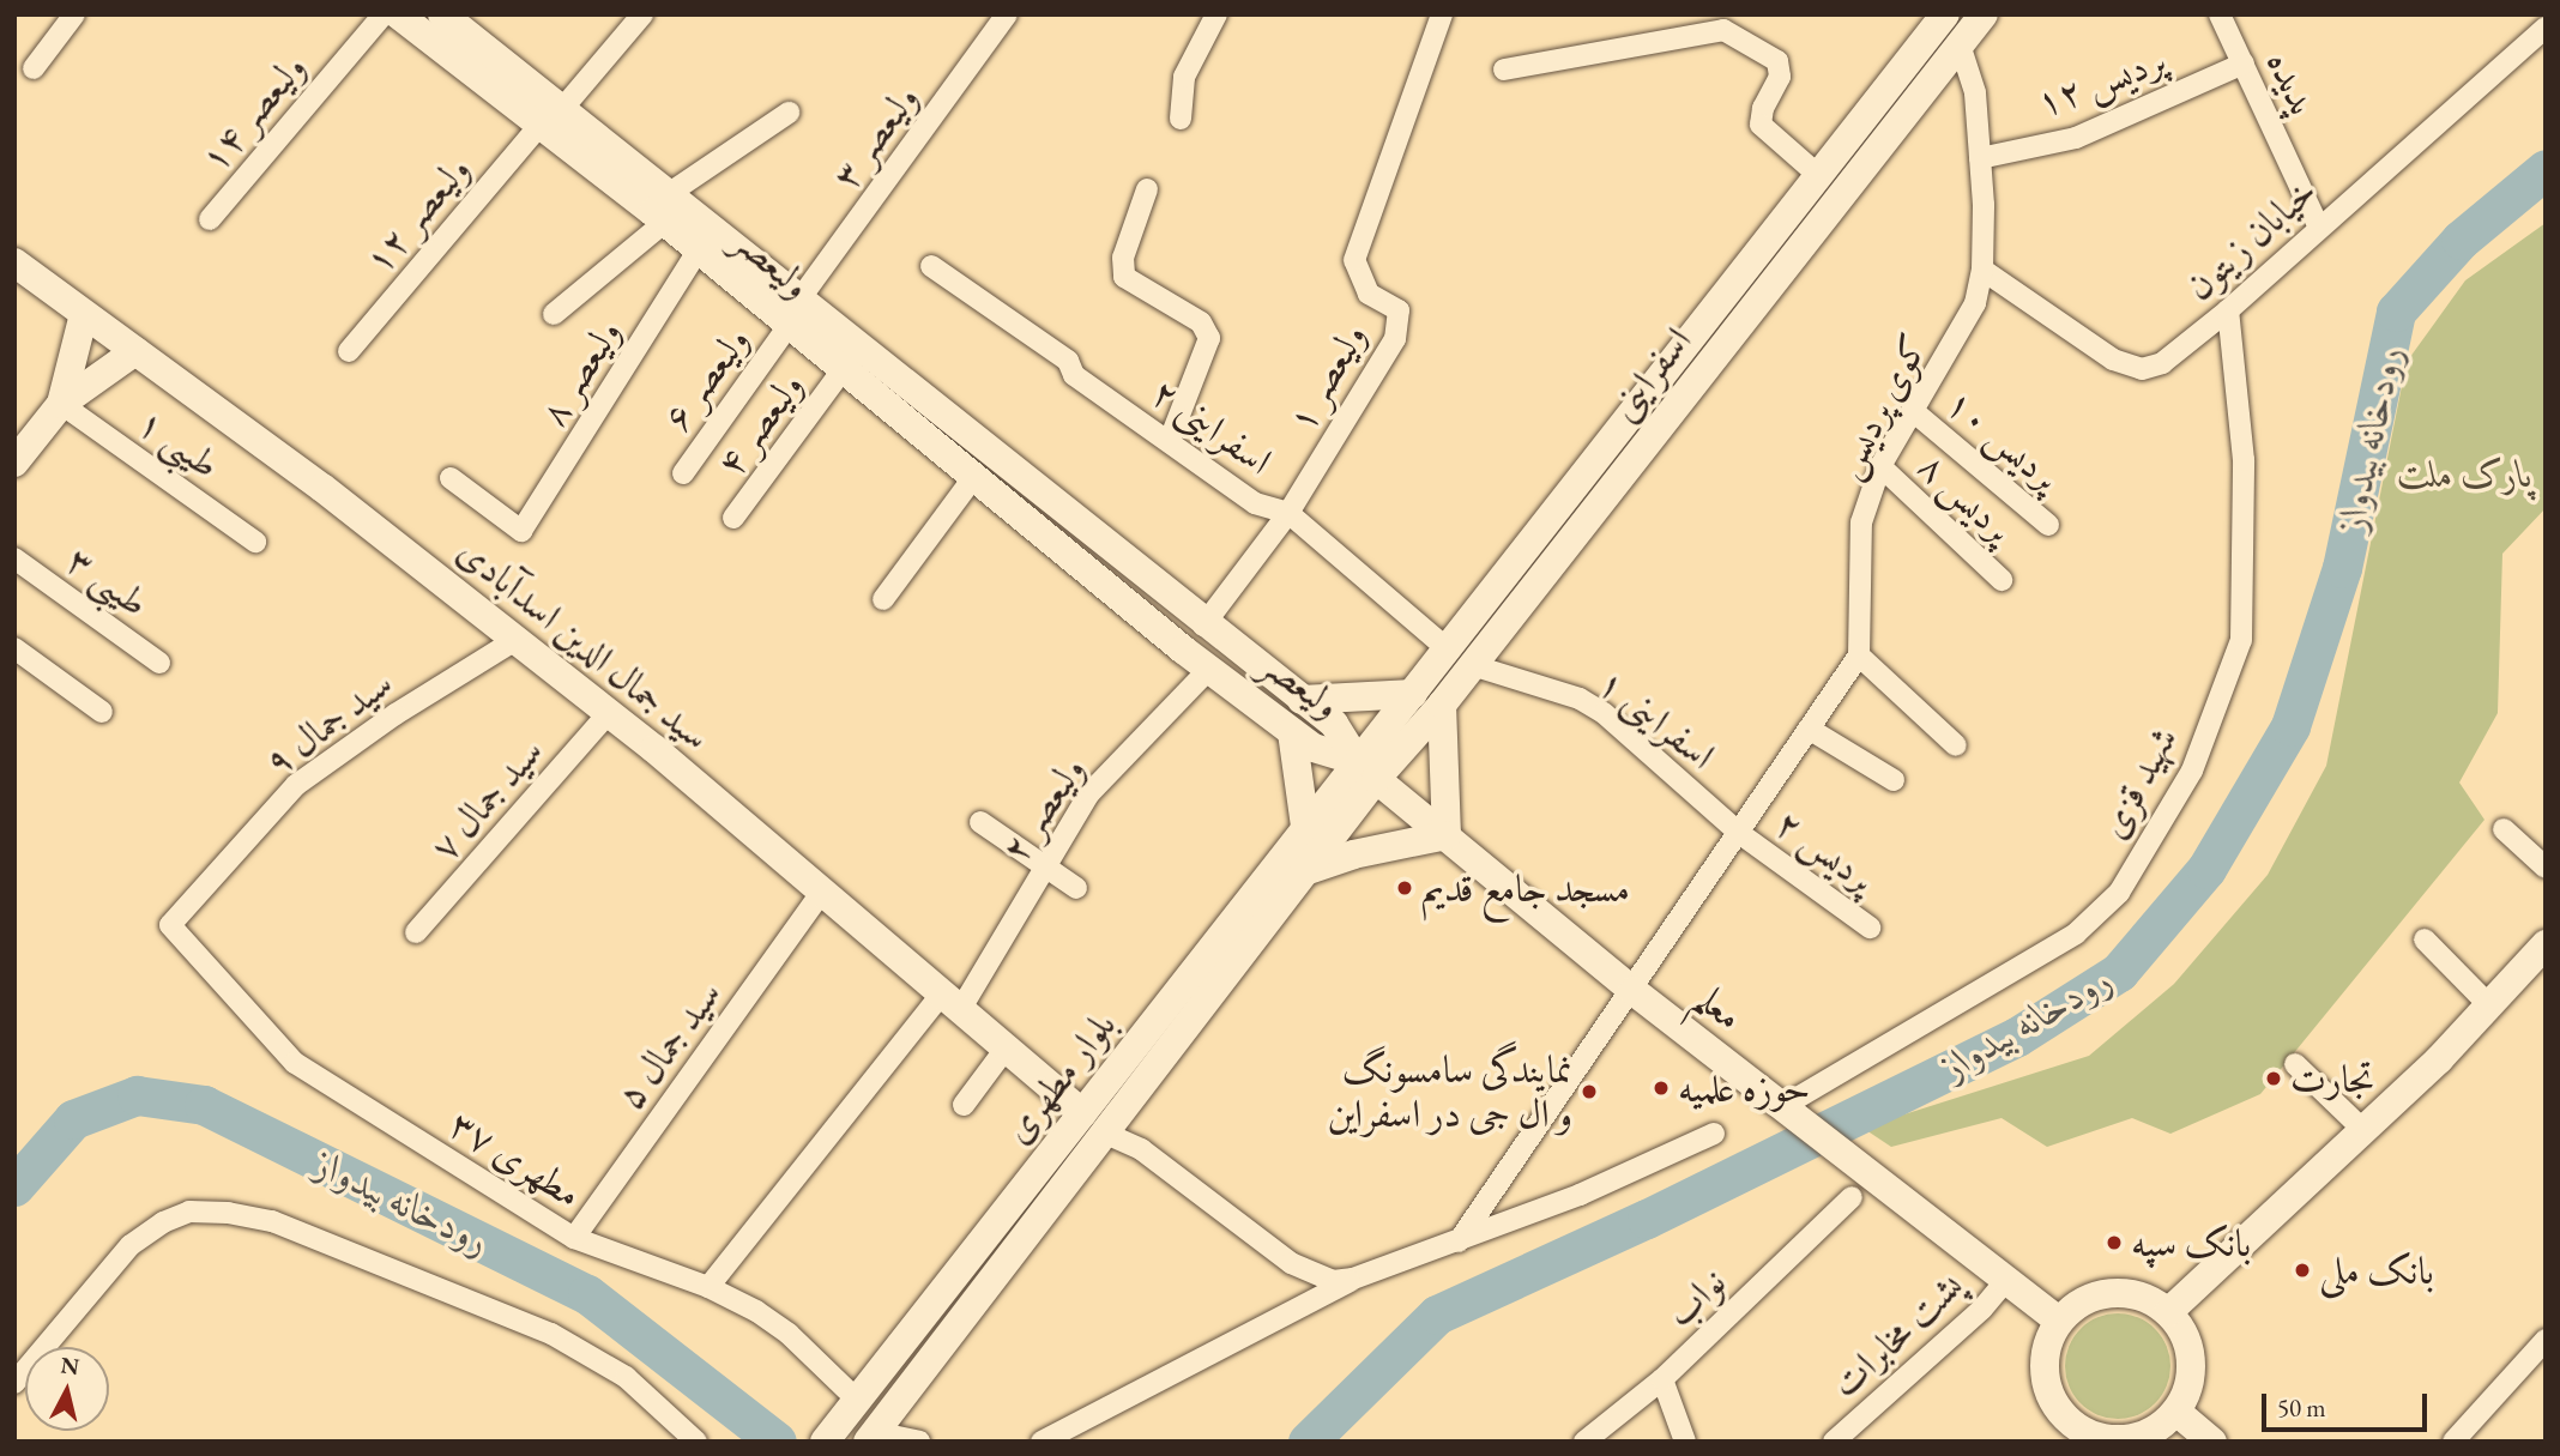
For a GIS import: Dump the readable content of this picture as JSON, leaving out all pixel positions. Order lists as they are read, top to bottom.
{
  "streets": {
    "main road": [
      "ولیعصر",
      "اسفراینی",
      "سید جمال الدین اسدآبادی",
      "معلم",
      "بلوار مطهری"
    ],
    "street": [
      "پردیس ۱۲",
      "پدیده",
      "ولیعصر ۱۴",
      "ولیعصر ۳",
      "ولیعصر ۱۲",
      "خیابان زیتون",
      "ولیعصر ۸",
      "ولیعصر ۱",
      "ولیعصر ۶",
      "کوی پردیس",
      "ولیعصر ۴",
      "اسفراینی ۲",
      "پردیس ۱۰",
      "طیبی ۱",
      "پردیس ۸",
      "طیبی ۳",
      "اسفراینی ۱",
      "سید جمال ۹",
      "شهید قزی",
      "سید جمال ۷",
      "ولیعصر ۲",
      "پردیس ۲",
      "سید جمال ۵",
      "مطهری ۳۷",
      "نواب",
      "پشت مخابرات"
    ]
  },
  "crossings": [
    ["پردیس ۱۲", "پدیده"],
    ["پردیس ۱۲", "کوی پردیس"],
    ["پدیده", "خیابان زیتون"],
    ["ولیعصر ۳", "ولیعصر"],
    ["ولیعصر ۳", "ولیعصر ۶"],
    ["ولیعصر ۱۲", "ولیعصر"],
    ["خیابان زیتون", "کوی پردیس"],
    ["خیابان زیتون", "شهید قزی"],
    ["ولیعصر", "ولیعصر ۸"],
    ["ولیعصر", "اسفراینی"],
    ["ولیعصر", "ولیعصر ۱"],
    ["ولیعصر", "ولیعصر ۶"],
    ["ولیعصر", "ولیعصر ۴"],
    ["ولیعصر", "ولیعصر ۲"],
    ["ولیعصر", "معلم"],
    ["ولیعصر", "بلوار مطهری"],
    ["اسفراینی", "کوی پردیس"],
    ["اسفراینی", "اسفراینی ۲"],
    ["اسفراینی", "اسفراینی ۱"],
    ["اسفراینی", "معلم"],
    ["اسفراینی", "بلوار مطهری"],
    ["ولیعصر ۱", "اسفراینی ۲"],
    ["کوی پردیس", "پردیس ۱۰"],
    ["کوی پردیس", "پردیس ۸"],
    ["اسفراینی ۲", "اسفراینی ۱"],
    ["سید جمال الدین اسدآبادی", "سید جمال ۹"],
    ["سید جمال الدین اسدآبادی", "سید جمال ۷"],
    ["سید جمال الدین اسدآبادی", "ولیعصر ۲"],
    ["سید جمال الدین اسدآبادی", "سید جمال ۵"],
    ["سید جمال الدین اسدآبادی", "بلوار مطهری"],
    ["اسفراینی ۱", "پردیس ۲"],
    ["سید جمال ۹", "مطهری ۳۷"],
    ["شهید قزی", "معلم"],
    ["ولیعصر ۲", "مطهری ۳۷"],
    ["معلم", "بلوار مطهری"],
    ["معلم", "پشت مخابرات"],
    ["سید جمال ۵", "مطهری ۳۷"],
    ["بلوار مطهری", "مطهری ۳۷"]
  ],
  "water": ["رودخانه بیدواز"],
  "parks": ["پارک ملت"],
  "places": [
    "مسجد جامع قدیم",
    "تجارت",
    "حوزه علمیه",
    "نمایندگی سامسونگ و ال جی در اسفراین",
    "بانک سپه",
    "بانک ملی"
  ],
  "scale_bar": "50 m",
  "north": "top"
}
